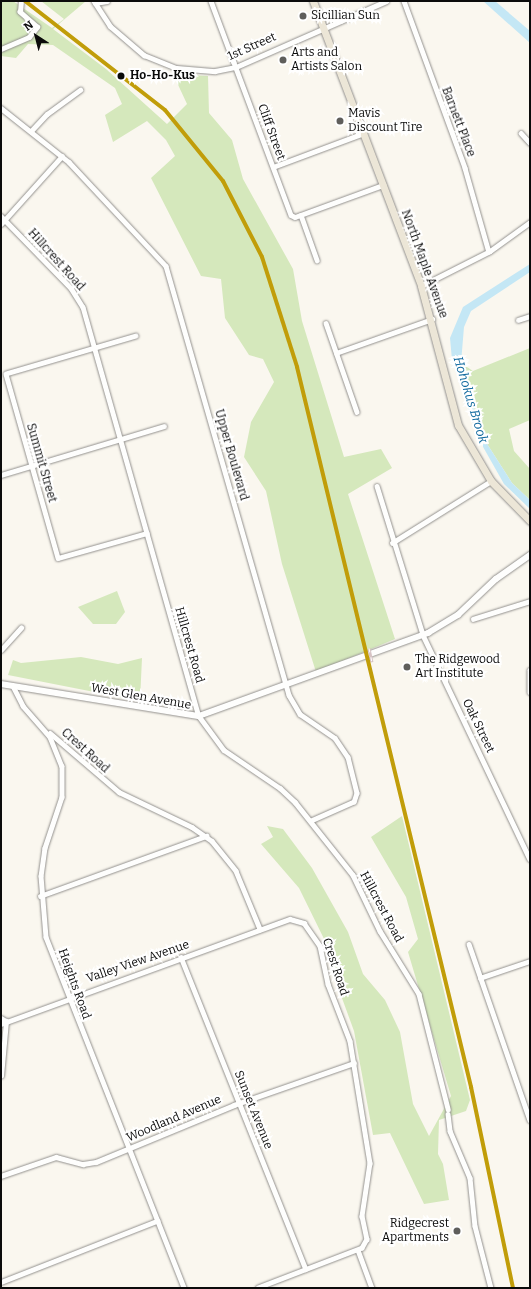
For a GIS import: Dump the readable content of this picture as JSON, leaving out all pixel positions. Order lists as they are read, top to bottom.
{
  "streets": {
    "main road": ["North Maple Avenue"],
    "street": [
      "1st Street",
      "Barnett Place",
      "Cliff Street",
      "Hillcrest Road",
      "Upper Boulevard",
      "Summit Street",
      "West Glen Avenue",
      "Oak Street",
      "Crest Road",
      "Valley View Avenue",
      "Heights Road",
      "Sunset Avenue",
      "Woodland Avenue"
    ]
  },
  "crossings": [
    ["1st Street", "Cliff Street"],
    ["1st Street", "North Maple Avenue"],
    ["Hillcrest Road", "Upper Boulevard"],
    ["Hillcrest Road", "Summit Street"],
    ["Hillcrest Road", "West Glen Avenue"],
    ["Upper Boulevard", "West Glen Avenue"],
    ["West Glen Avenue", "Oak Street"],
    ["West Glen Avenue", "Heights Road"],
    ["Crest Road", "Valley View Avenue"],
    ["Crest Road", "Heights Road"],
    ["Crest Road", "Woodland Avenue"],
    ["Valley View Avenue", "Heights Road"],
    ["Valley View Avenue", "Sunset Avenue"],
    ["Heights Road", "Woodland Avenue"],
    ["Sunset Avenue", "Woodland Avenue"]
  ],
  "water": ["Hohokus Brook"],
  "places": [
    "Sicillian Sun",
    "Arts and Artists Salon",
    "Ho-Ho-Kus",
    "Mavis Discount Tire",
    "The Ridgewood Art Institute",
    "Ridgecrest Apartments"
  ],
  "north": "top left"
}
